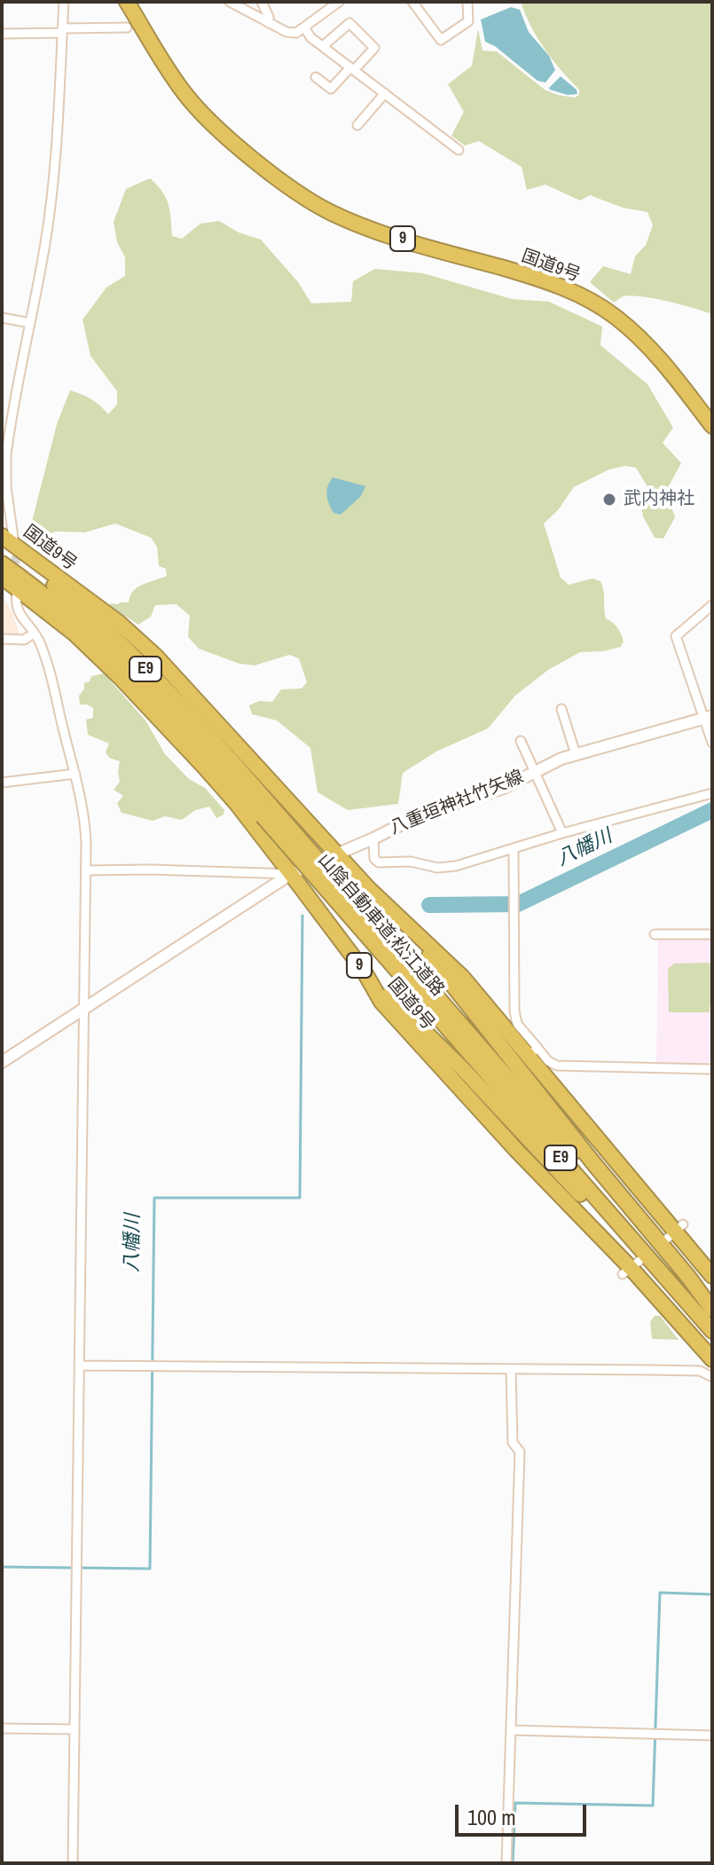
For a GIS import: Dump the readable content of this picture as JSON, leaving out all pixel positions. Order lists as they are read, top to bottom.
{
  "streets": {
    "highway": [
      "9",
      "国道9号",
      "E9",
      "山陰自動車道;松江道路"
    ],
    "main road": ["八重垣神社竹矢線"]
  },
  "crossings": [
    ["国道9号", "八重垣神社竹矢線"],
    ["国道9号", "山陰自動車道;松江道路"]
  ],
  "water": ["八幡川"],
  "places": ["武内神社"],
  "scale_bar": "100 m"
}
